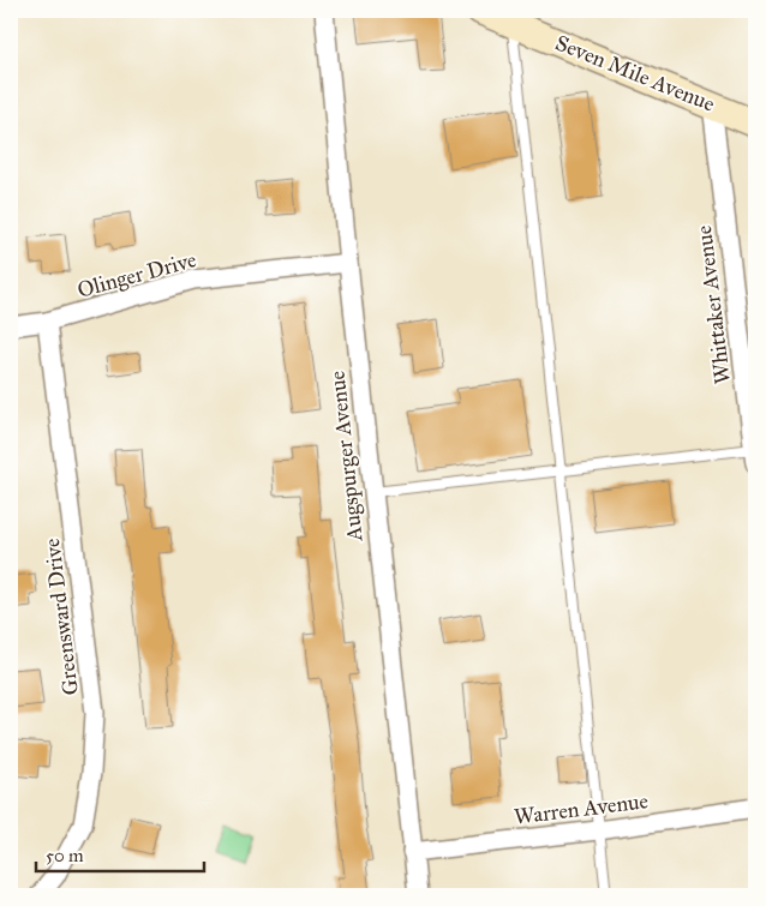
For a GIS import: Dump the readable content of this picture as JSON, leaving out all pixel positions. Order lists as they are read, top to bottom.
{
  "streets": {
    "main road": ["Seven Mile Avenue"],
    "street": [
      "Olinger Drive",
      "Whittaker Avenue",
      "Augspurger Avenue",
      "Greensward Drive",
      "Warren Avenue"
    ]
  },
  "crossings": [
    ["Seven Mile Avenue", "Whittaker Avenue"],
    ["Olinger Drive", "Augspurger Avenue"],
    ["Olinger Drive", "Greensward Drive"],
    ["Augspurger Avenue", "Warren Avenue"]
  ],
  "scale_bar": "50 m"
}
